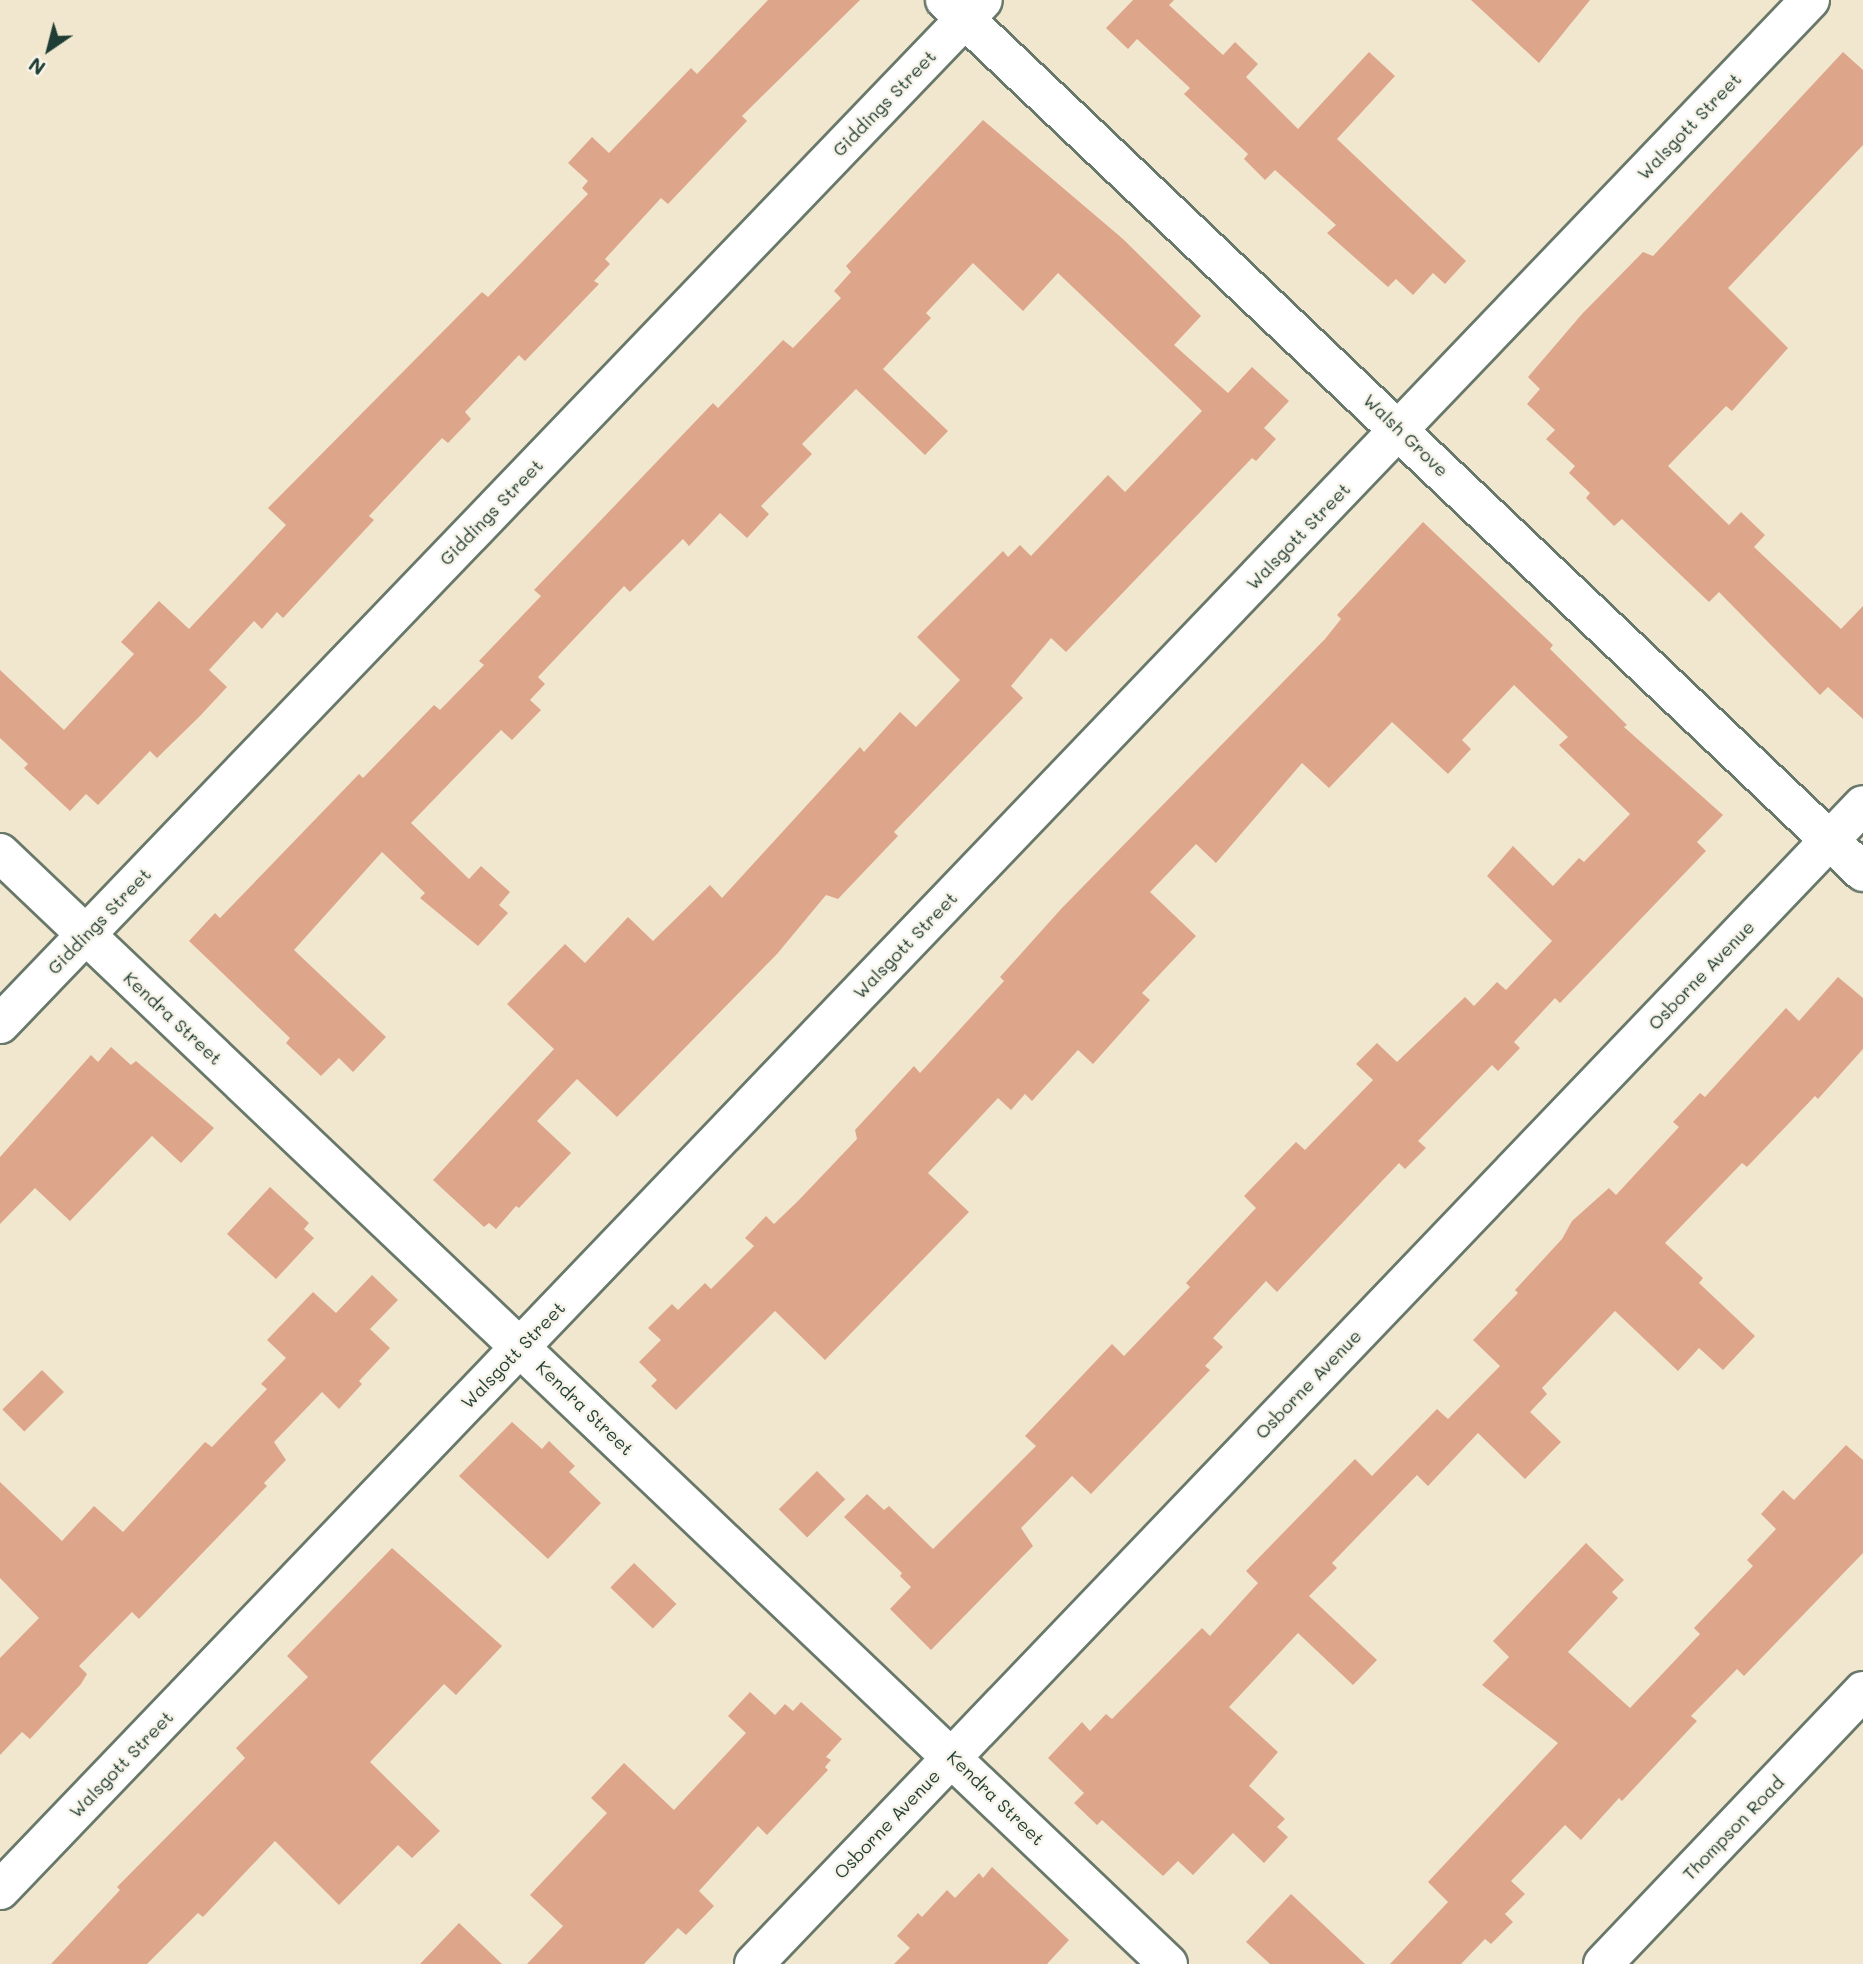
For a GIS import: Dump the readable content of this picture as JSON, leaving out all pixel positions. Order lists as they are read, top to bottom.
{
  "streets": {
    "street": [
      "Giddings Street",
      "Walsgott Street",
      "Walsh Grove",
      "Osborne Avenue",
      "Kendra Street",
      "Thompson Road"
    ]
  },
  "crossings": [
    ["Giddings Street", "Walsh Grove"],
    ["Giddings Street", "Kendra Street"],
    ["Walsgott Street", "Walsh Grove"],
    ["Walsgott Street", "Kendra Street"],
    ["Walsh Grove", "Osborne Avenue"],
    ["Osborne Avenue", "Kendra Street"]
  ],
  "north": "bottom left"
}
